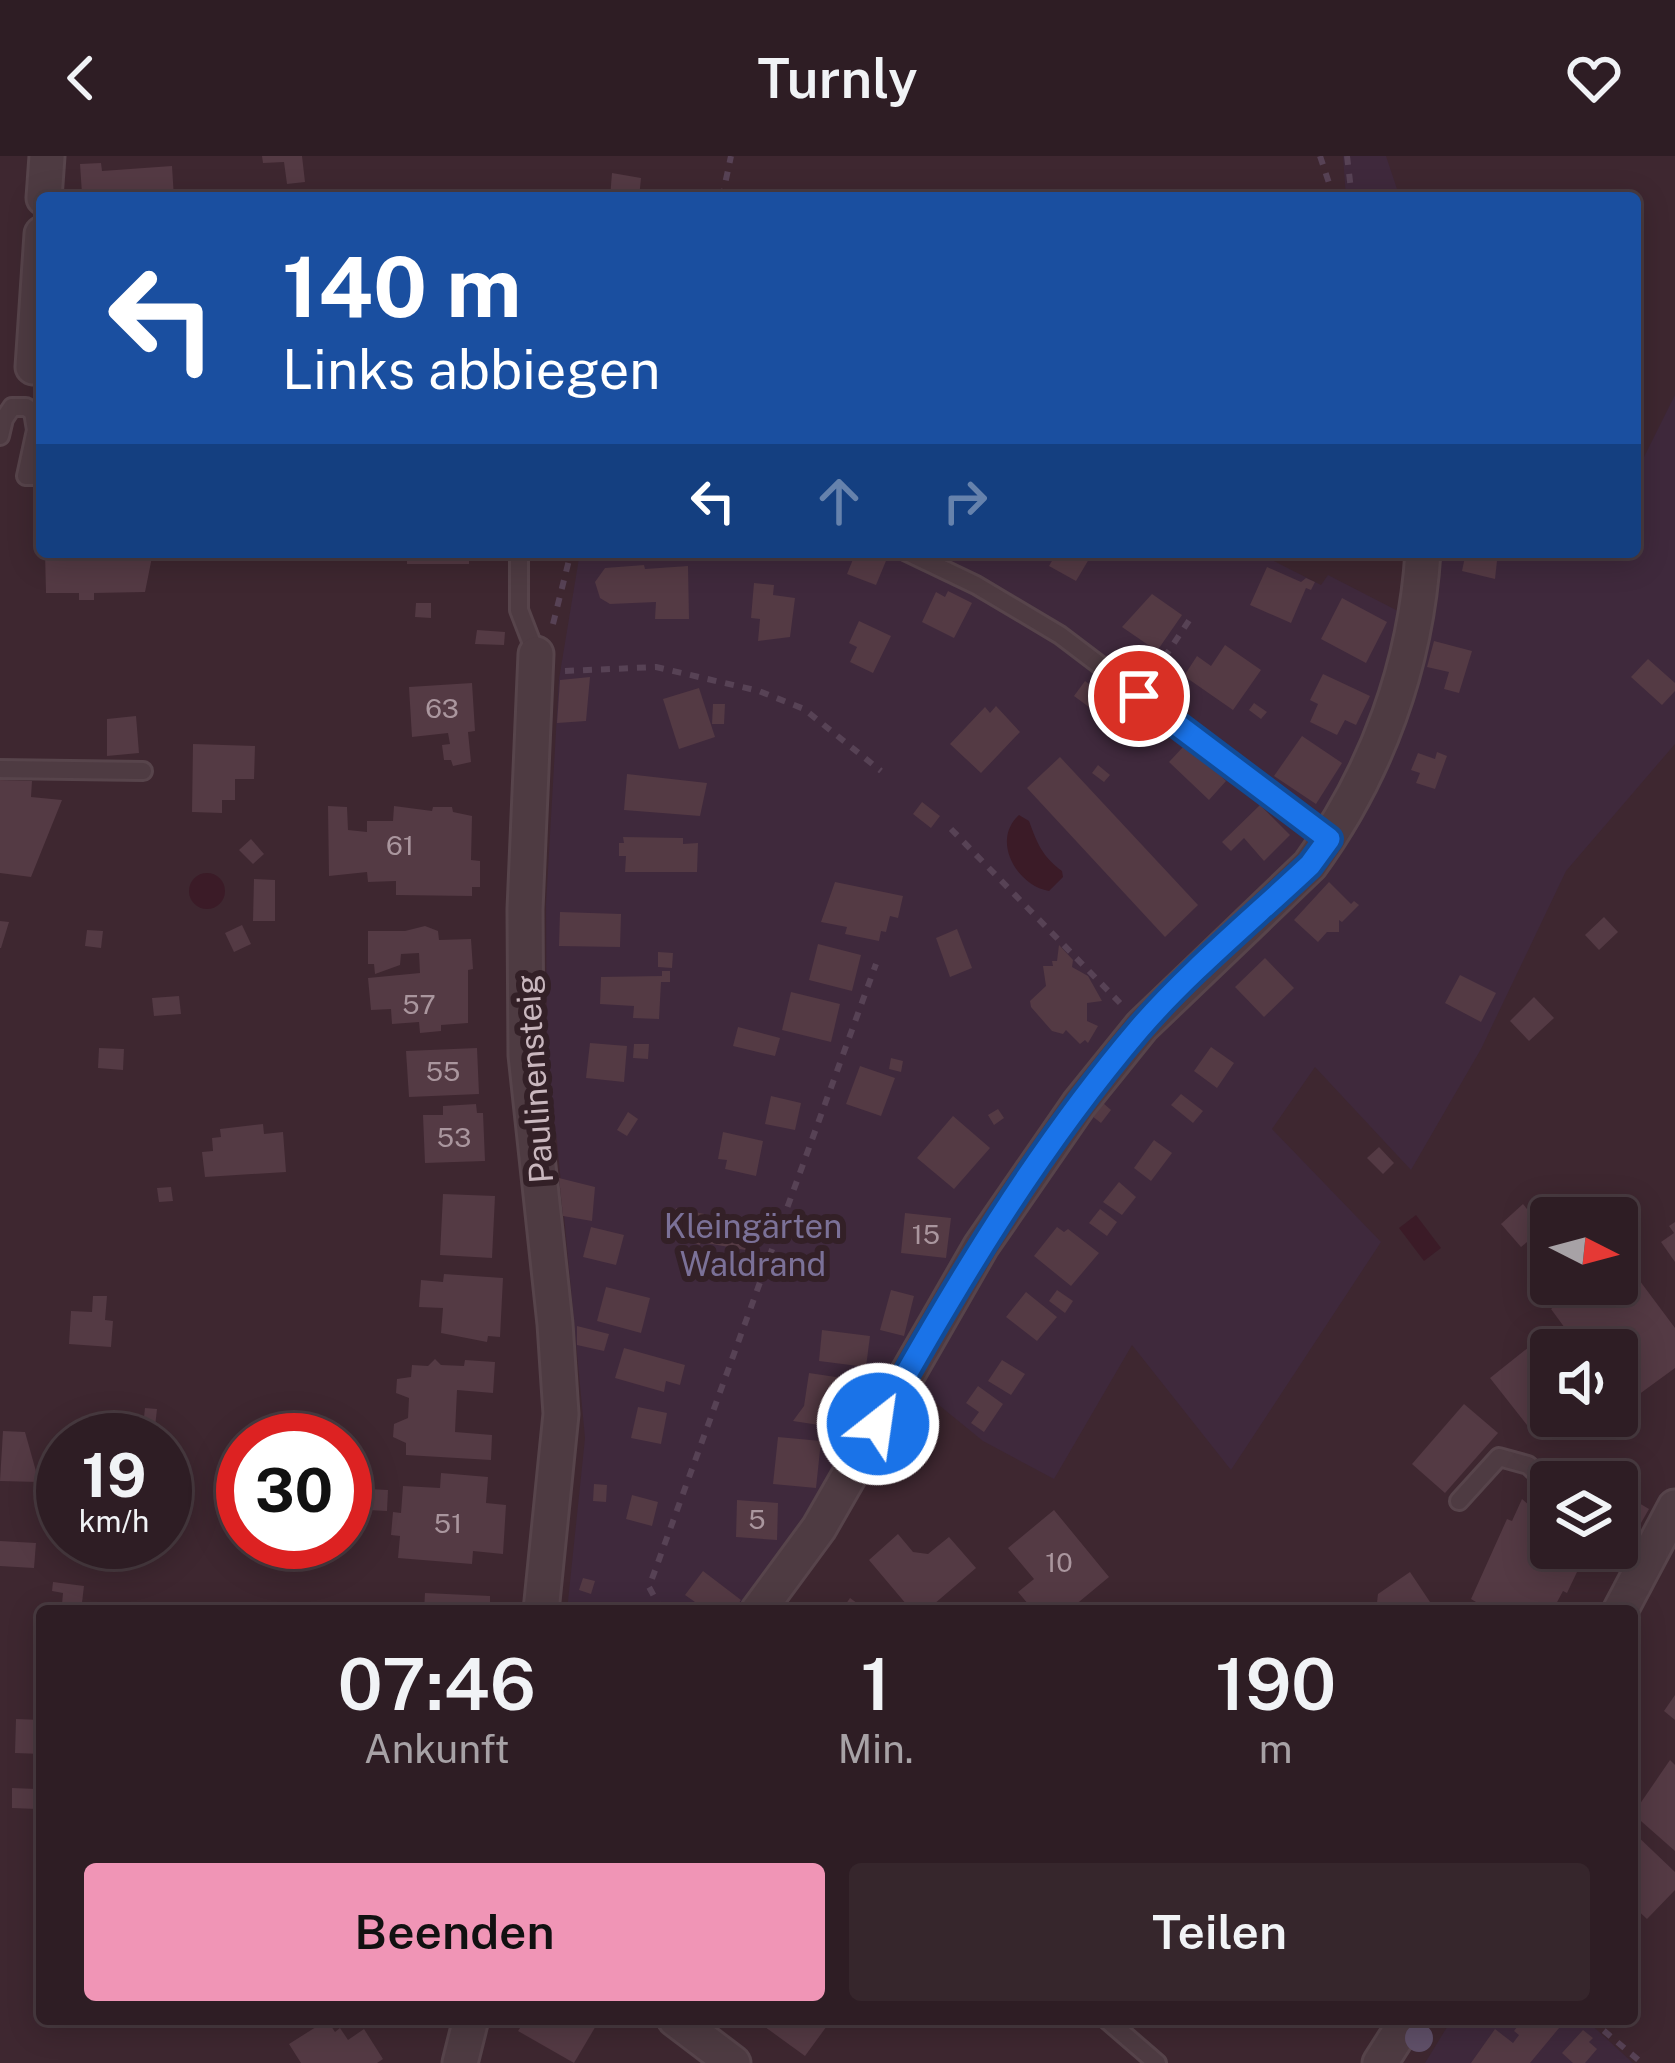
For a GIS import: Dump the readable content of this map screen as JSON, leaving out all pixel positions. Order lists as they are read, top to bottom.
{
  "streets": {
    "street": ["Paulinensteig"]
  },
  "parks": ["Kleingärten Waldrand"],
  "house_numbers": [
    "63",
    "61",
    "57",
    "55",
    "53",
    "15",
    "5",
    "51",
    "10"
  ],
  "north": "right",
  "page": {
    "header": "Turnly",
    "turn": ["140 m", "Links abbiegen"],
    "speed": "19 km/h",
    "limit": "30",
    "eta": [
      "07:46",
      "Ankunft",
      "1",
      "Min.",
      "190",
      "m"
    ],
    "buttons": ["Beenden", "Teilen"]
  }
}
